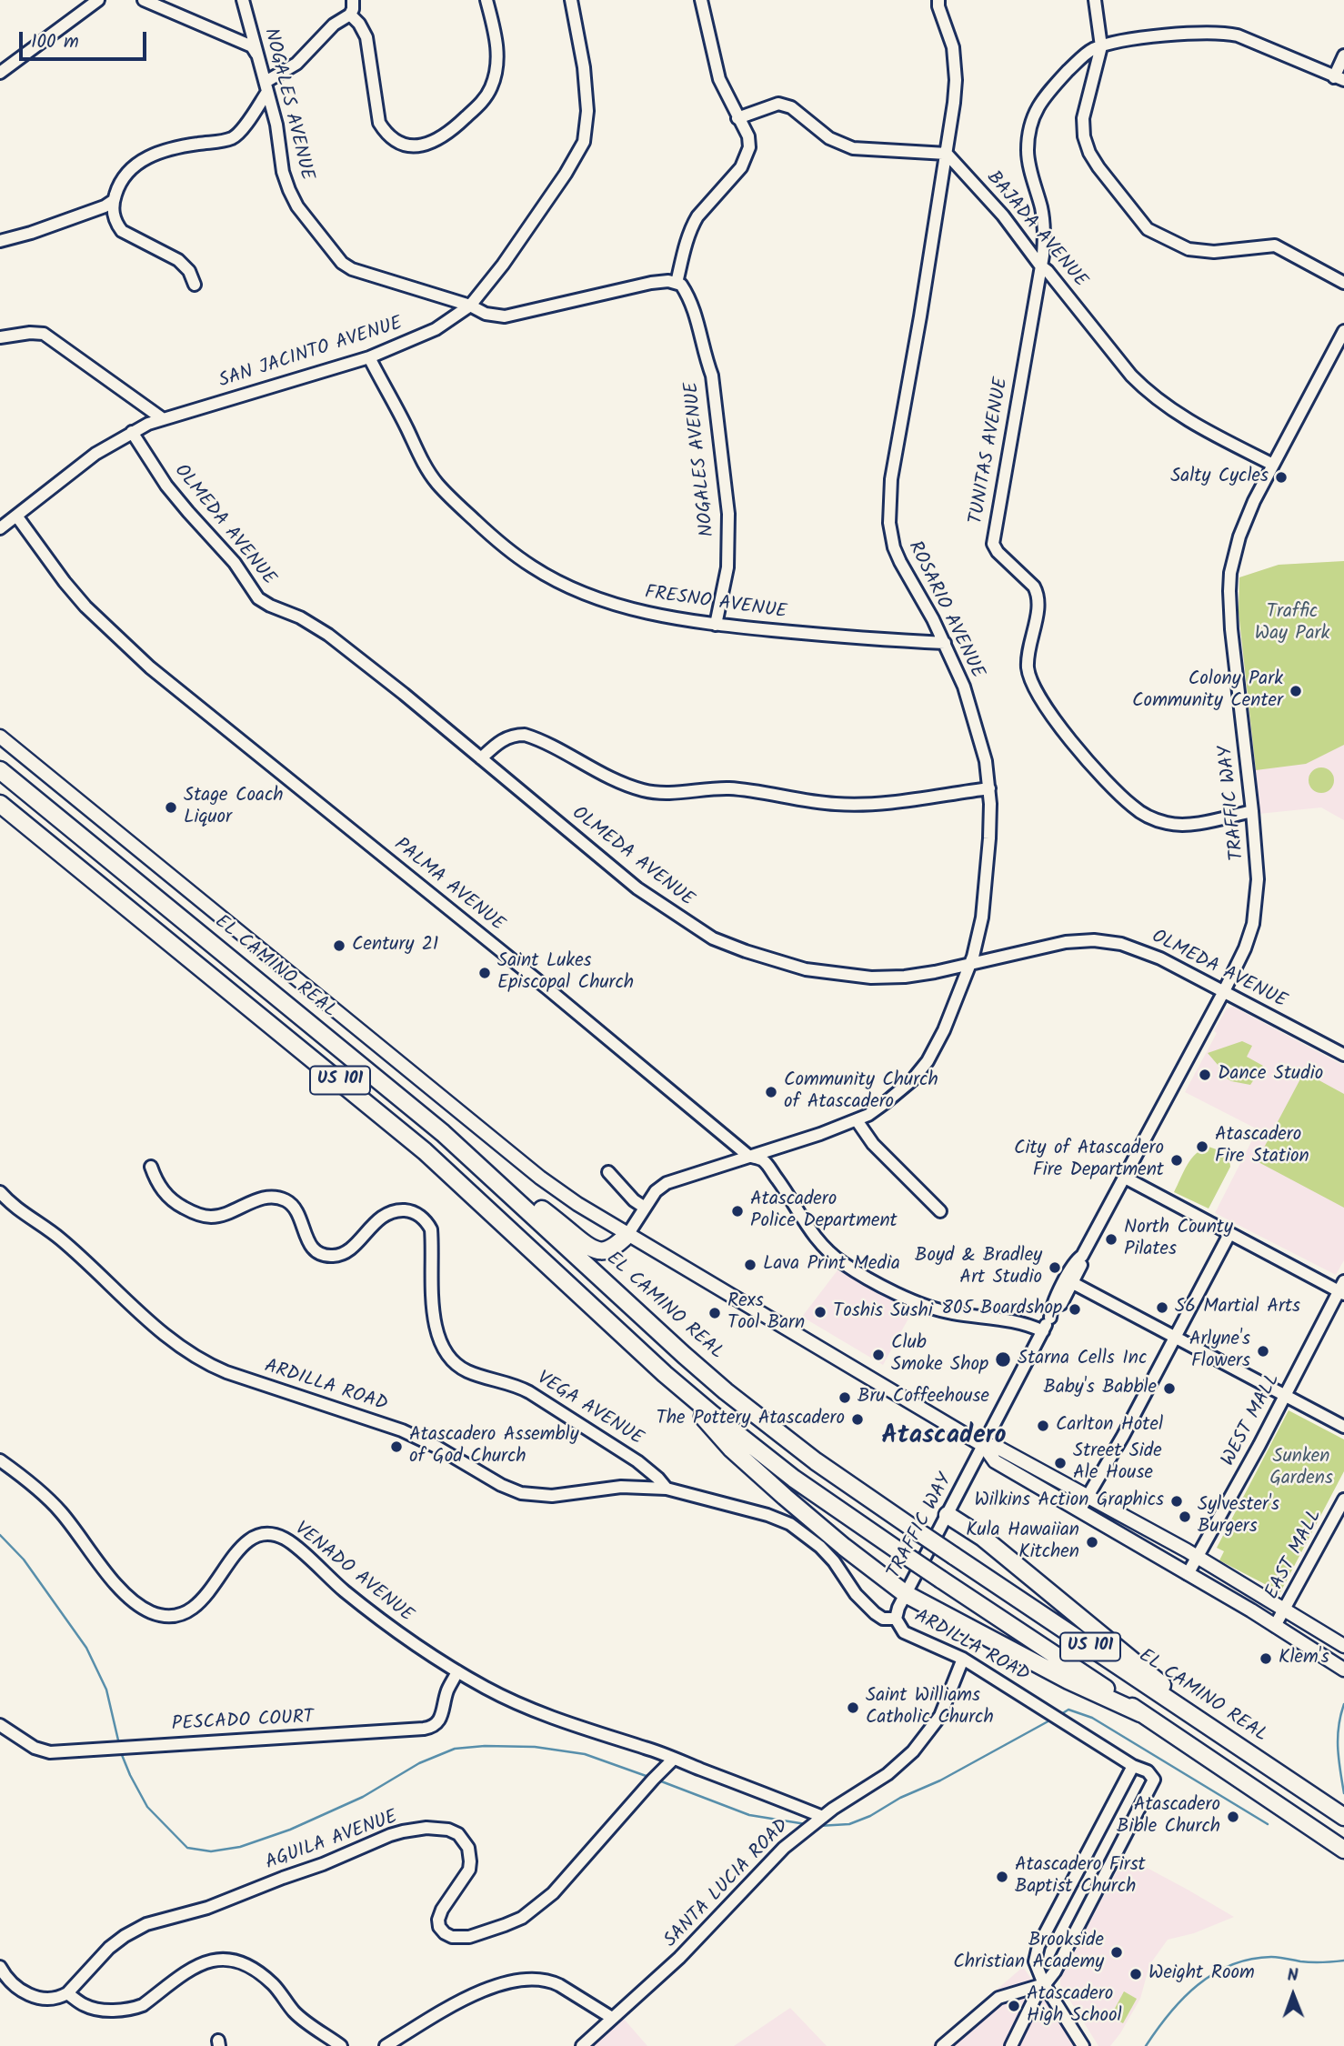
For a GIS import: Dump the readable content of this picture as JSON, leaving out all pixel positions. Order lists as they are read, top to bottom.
{
  "streets": {
    "highway": ["EL CAMINO REAL", "US 101"],
    "street": [
      "NOGALES AVENUE",
      "BAJADA AVENUE",
      "SAN JACINTO AVENUE",
      "TUNITAS AVENUE",
      "OLMEDA AVENUE",
      "FRESNO AVENUE",
      "ROSARIO AVENUE",
      "TRAFFIC WAY",
      "PALMA AVENUE",
      "ARDILLA ROAD",
      "VEGA AVENUE",
      "WEST MALL",
      "EAST MALL",
      "VENADO AVENUE",
      "PESCADO COURT",
      "AGUILA AVENUE",
      "SANTA LUCIA ROAD"
    ]
  },
  "crossings": [
    ["NOGALES AVENUE", "SAN JACINTO AVENUE"],
    ["NOGALES AVENUE", "FRESNO AVENUE"],
    ["BAJADA AVENUE", "TUNITAS AVENUE"],
    ["BAJADA AVENUE", "ROSARIO AVENUE"],
    ["BAJADA AVENUE", "TRAFFIC WAY"],
    ["SAN JACINTO AVENUE", "OLMEDA AVENUE"],
    ["SAN JACINTO AVENUE", "FRESNO AVENUE"],
    ["SAN JACINTO AVENUE", "PALMA AVENUE"],
    ["TUNITAS AVENUE", "TRAFFIC WAY"],
    ["OLMEDA AVENUE", "ROSARIO AVENUE"],
    ["OLMEDA AVENUE", "TRAFFIC WAY"],
    ["FRESNO AVENUE", "ROSARIO AVENUE"],
    ["ROSARIO AVENUE", "PALMA AVENUE"],
    ["ROSARIO AVENUE", "EL CAMINO REAL"],
    ["TRAFFIC WAY", "PALMA AVENUE"],
    ["TRAFFIC WAY", "EL CAMINO REAL"],
    ["TRAFFIC WAY", "ARDILLA ROAD"],
    ["EL CAMINO REAL", "WEST MALL"],
    ["EL CAMINO REAL", "EAST MALL"],
    ["ARDILLA ROAD", "VEGA AVENUE"],
    ["ARDILLA ROAD", "SANTA LUCIA ROAD"],
    ["VENADO AVENUE", "PESCADO COURT"],
    ["VENADO AVENUE", "AGUILA AVENUE"],
    ["VENADO AVENUE", "SANTA LUCIA ROAD"]
  ],
  "districts": ["Atascadero"],
  "parks": ["Traffic Way Park", "Sunken Gardens"],
  "places": [
    "Salty Cycles",
    "Colony Park Community Center",
    "Stage Coach Liquor",
    "Century 21",
    "Saint Lukes Episcopal Church",
    "Dance Studio",
    "Community Church of Atascadero",
    "Atascadero Fire Station",
    "City of Atascadero Fire Department",
    "Atascadero Police Department",
    "North County Pilates",
    "Lava Print Media",
    "Boyd & Bradley Art Studio",
    "S6 Martial Arts",
    "805 Boardshop",
    "Toshis Sushi",
    "Rexs Tool Barn",
    "Arlyne's Flowers",
    "Club Smoke Shop",
    "Starna Cells Inc",
    "Baby's Babble",
    "Bru Coffeehouse",
    "The Pottery Atascadero",
    "Carlton Hotel",
    "Atascadero Assembly of God Church",
    "Street Side Ale House",
    "Wilkins Action Graphics",
    "Sylvester's Burgers",
    "Kula Hawaiian Kitchen",
    "Klem's",
    "Saint Williams Catholic Church",
    "Atascadero Bible Church",
    "Atascadero First Baptist Church",
    "Brookside Christian Academy",
    "Weight Room",
    "Atascadero High School"
  ],
  "scale_bar": "100 m",
  "north": "top"
}
